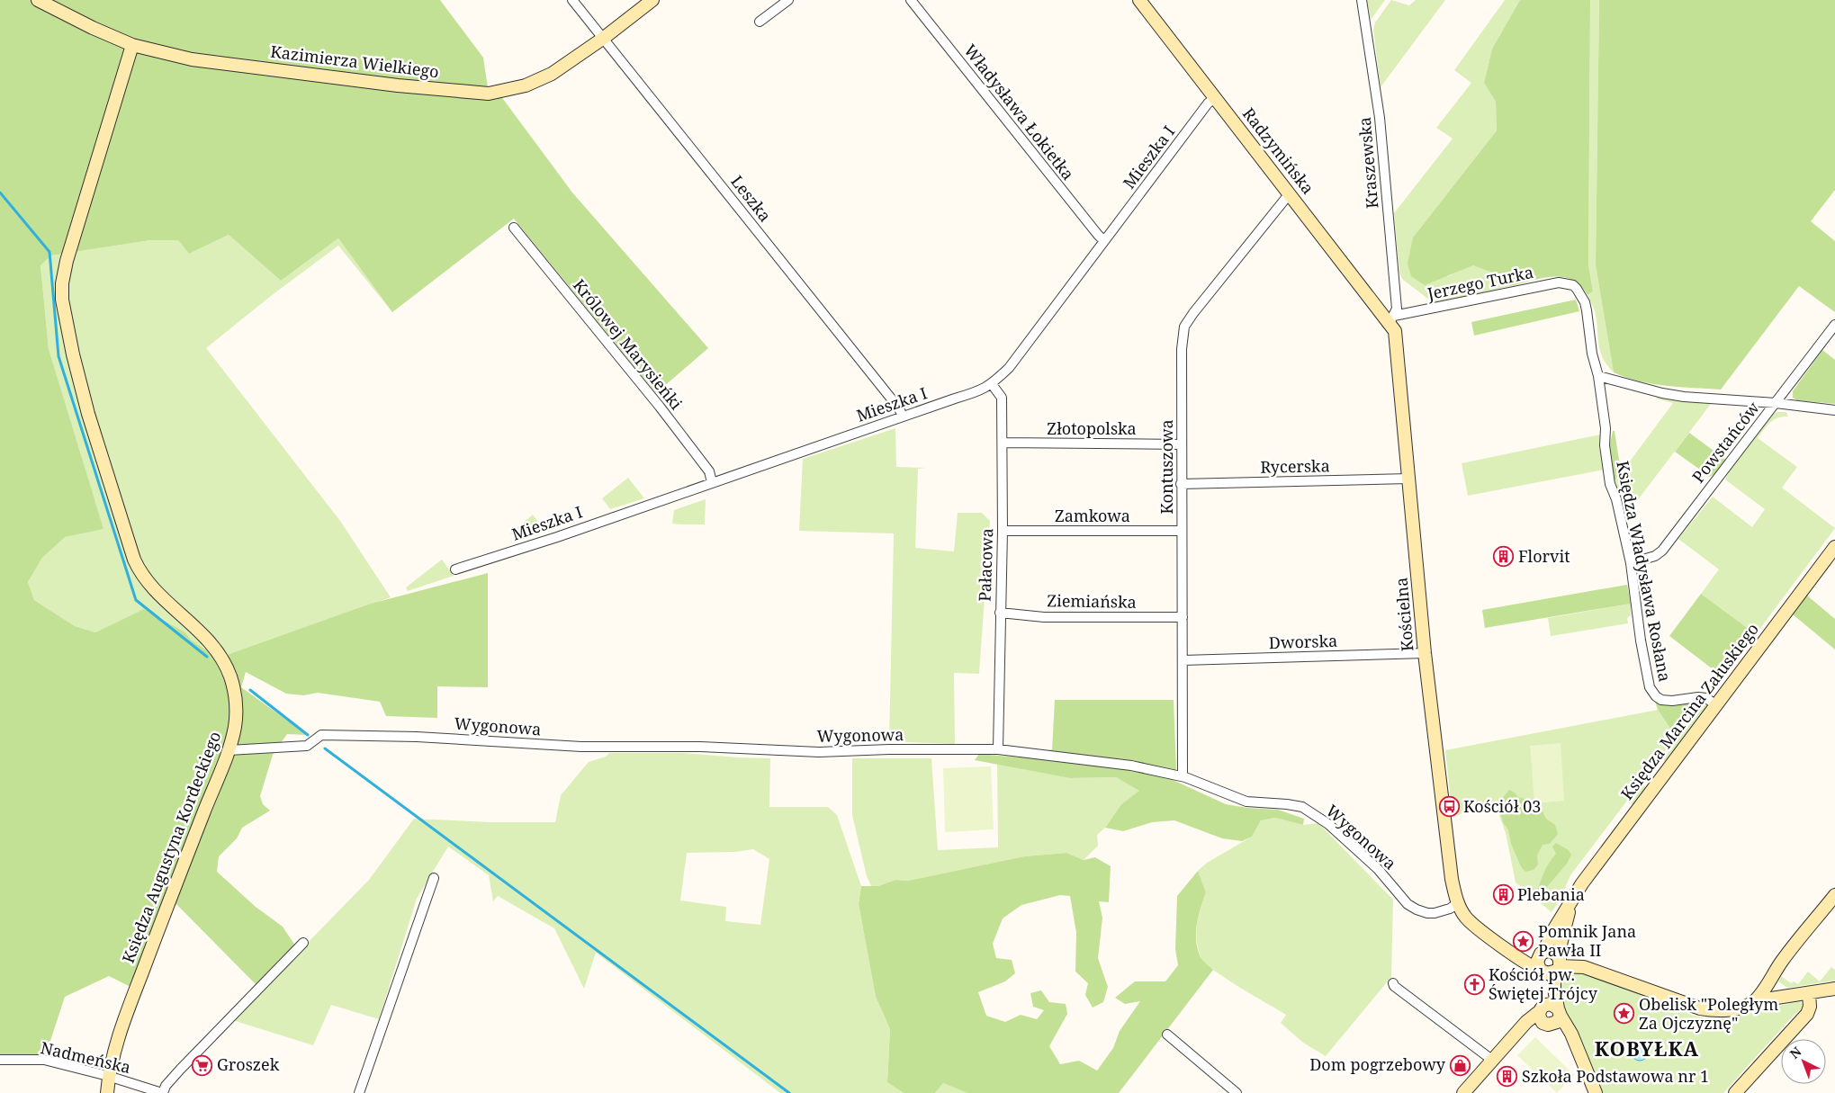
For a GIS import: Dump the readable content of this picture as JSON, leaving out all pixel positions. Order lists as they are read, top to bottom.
{
  "streets": {
    "street": [
      "Kazimierza Wielkiego",
      "Władysława Łokietka",
      "Radzymińska",
      "Mieszka I",
      "Kraszewska",
      "Leszka",
      "Jerzego Turka",
      "Królowej Marysieńki",
      "Złotopolska",
      "Powstańców",
      "Kontuszowa",
      "Rycerska",
      "Zamkowa",
      "Pałacowa",
      "Księdza Władysława Rosłana",
      "Ziemiańska",
      "Kościelna",
      "Dworska",
      "Księdza Marcina Załuskiego",
      "Wygonowa",
      "Księdza Augustyna Kordeckiego",
      "Nadmeńska"
    ]
  },
  "crossings": [
    ["Kazimierza Wielkiego", "Leszka"],
    ["Kazimierza Wielkiego", "Księdza Augustyna Kordeckiego"],
    ["Władysława Łokietka", "Mieszka I"],
    ["Radzymińska", "Mieszka I"],
    ["Radzymińska", "Kraszewska"],
    ["Radzymińska", "Jerzego Turka"],
    ["Radzymińska", "Kontuszowa"],
    ["Radzymińska", "Kościelna"],
    ["Mieszka I", "Leszka"],
    ["Mieszka I", "Królowej Marysieńki"],
    ["Mieszka I", "Pałacowa"],
    ["Kraszewska", "Jerzego Turka"],
    ["Kraszewska", "Kościelna"],
    ["Jerzego Turka", "Księdza Władysława Rosłana"],
    ["Jerzego Turka", "Kościelna"],
    ["Złotopolska", "Kontuszowa"],
    ["Złotopolska", "Pałacowa"],
    ["Powstańców", "Księdza Władysława Rosłana"],
    ["Kontuszowa", "Rycerska"],
    ["Kontuszowa", "Zamkowa"],
    ["Kontuszowa", "Ziemiańska"],
    ["Kontuszowa", "Dworska"],
    ["Kontuszowa", "Wygonowa"],
    ["Rycerska", "Kościelna"],
    ["Zamkowa", "Pałacowa"],
    ["Pałacowa", "Ziemiańska"],
    ["Pałacowa", "Wygonowa"],
    ["Księdza Władysława Rosłana", "Księdza Marcina Załuskiego"],
    ["Kościelna", "Dworska"],
    ["Kościelna", "Księdza Marcina Załuskiego"],
    ["Kościelna", "Wygonowa"],
    ["Wygonowa", "Księdza Augustyna Kordeckiego"],
    ["Księdza Augustyna Kordeckiego", "Nadmeńska"]
  ],
  "districts": ["KOBYŁKA"],
  "places": {
    "building": ["Florvit", "Plebania", "Szkoła Podstawowa nr 1"],
    "bus stop": ["Kościół 03"],
    "place": ["Pomnik Jana Pawła II", "Obelisk \"Poległym Za Ojczyznę\""],
    "church": ["Kościół pw. Świętej Trójcy"],
    "supermarket": ["Groszek"],
    "shop": ["Dom pogrzebowy"]
  },
  "north": "top left"
}
